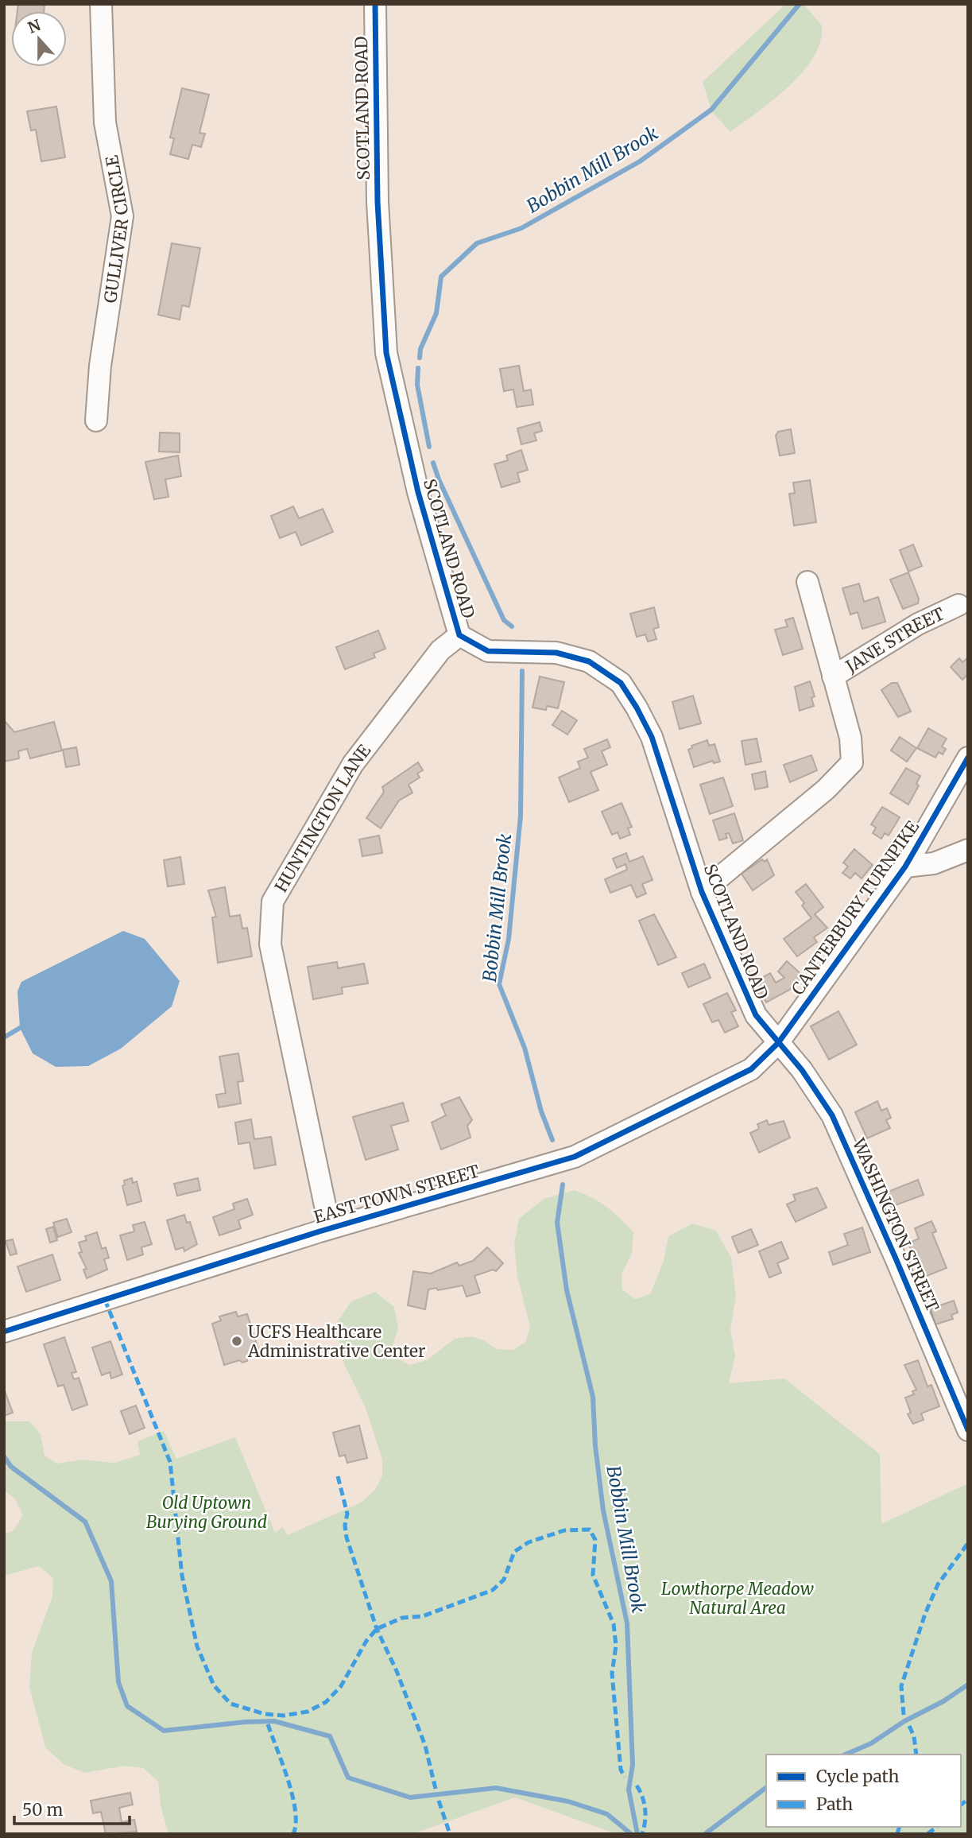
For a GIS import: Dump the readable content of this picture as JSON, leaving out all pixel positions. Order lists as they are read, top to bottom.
{
  "streets": {
    "street": [
      "SCOTLAND ROAD",
      "GULLIVER CIRCLE",
      "JANE STREET",
      "HUNTINGTON LANE",
      "CANTERBURY TURNPIKE",
      "EAST TOWN STREET",
      "WASHINGTON STREET"
    ]
  },
  "crossings": [
    ["SCOTLAND ROAD", "HUNTINGTON LANE"],
    ["SCOTLAND ROAD", "CANTERBURY TURNPIKE"],
    ["SCOTLAND ROAD", "EAST TOWN STREET"],
    ["SCOTLAND ROAD", "WASHINGTON STREET"],
    ["HUNTINGTON LANE", "EAST TOWN STREET"],
    ["CANTERBURY TURNPIKE", "EAST TOWN STREET"],
    ["CANTERBURY TURNPIKE", "WASHINGTON STREET"],
    ["EAST TOWN STREET", "WASHINGTON STREET"]
  ],
  "water": ["Bobbin Mill Brook"],
  "parks": ["Old Uptown Burying Ground", "Lowthorpe Meadow Natural Area"],
  "places": ["UCFS Healthcare Administrative Center"],
  "legend": ["Cycle path", "Path"],
  "scale_bar": "50 m",
  "north": "top"
}
